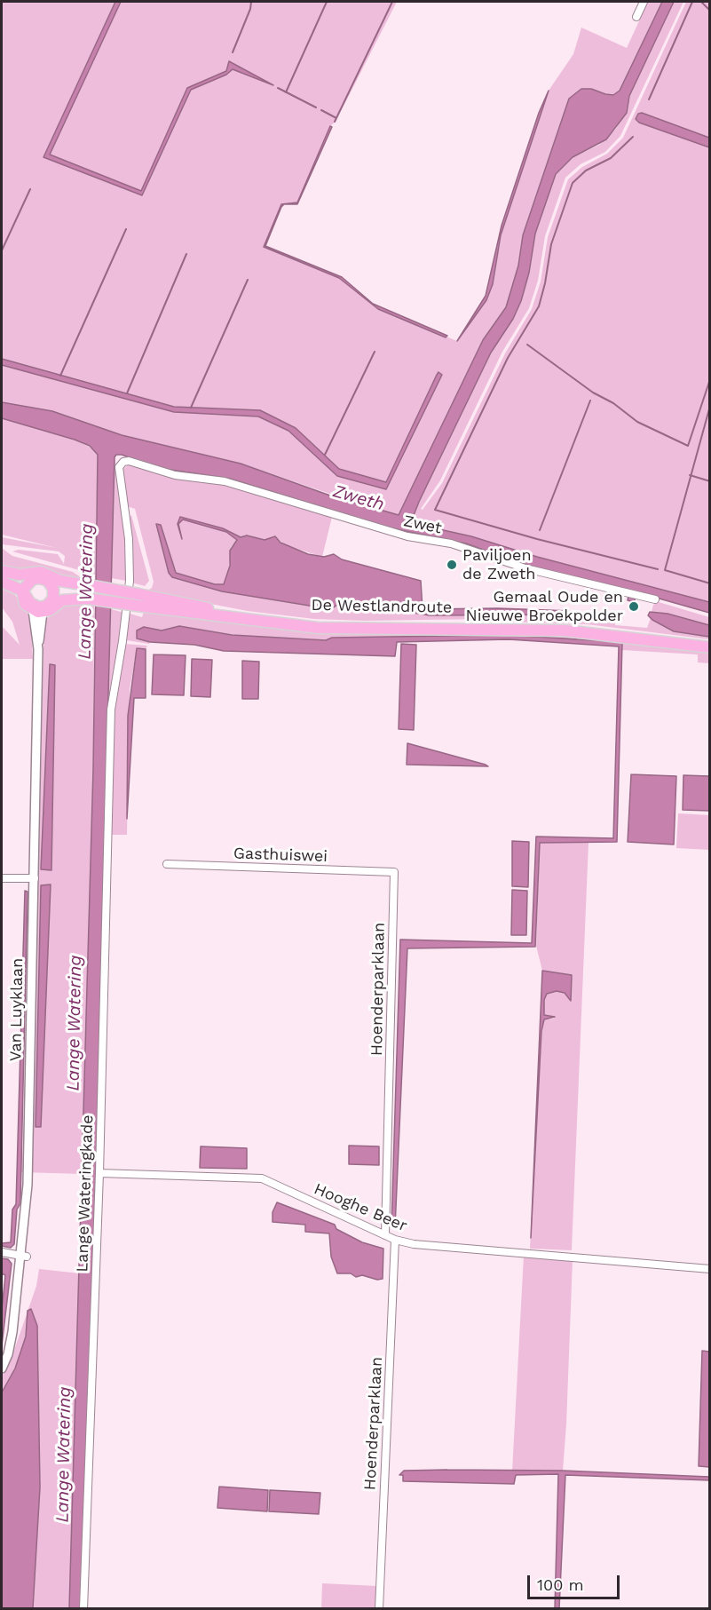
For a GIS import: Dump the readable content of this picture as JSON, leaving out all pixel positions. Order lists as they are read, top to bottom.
{
  "streets": {
    "main road": ["De Westlandroute"],
    "street": [
      "Zwet",
      "Gasthuiswei",
      "Hoenderparklaan",
      "Van Luyklaan",
      "Lange Wateringkade",
      "Hooghe Beer"
    ]
  },
  "crossings": [
    ["Zwet", "Lange Wateringkade"],
    ["De Westlandroute", "Van Luyklaan"],
    ["Gasthuiswei", "Hoenderparklaan"],
    ["Hoenderparklaan", "Hooghe Beer"],
    ["Lange Wateringkade", "Hooghe Beer"]
  ],
  "water": ["Zweth", "Lange Watering"],
  "places": ["Paviljoen de Zweth", "Gemaal Oude en Nieuwe Broekpolder"],
  "scale_bar": "100 m"
}
